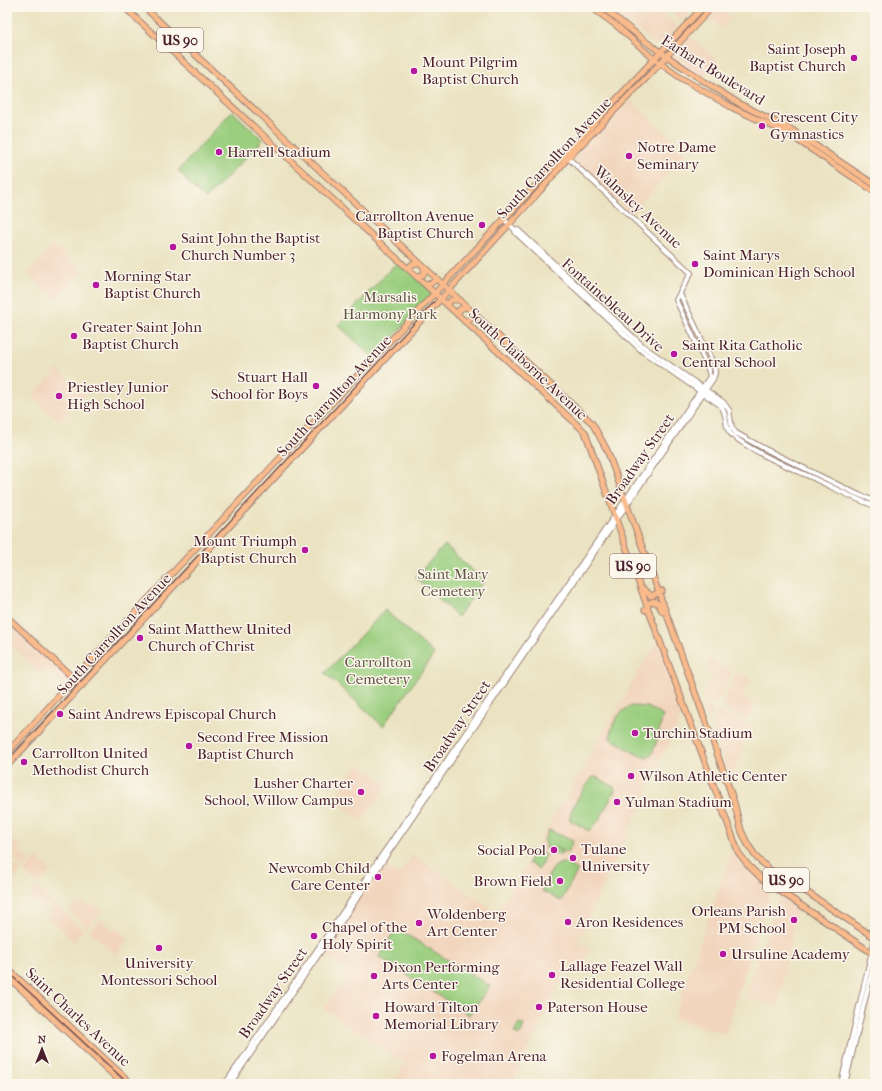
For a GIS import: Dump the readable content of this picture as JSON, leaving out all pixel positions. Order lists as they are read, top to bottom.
{
  "streets": {
    "main road": [
      "US 90",
      "Earhart Boulevard",
      "South Carrollton Avenue",
      "South Claiborne Avenue",
      "Saint Charles Avenue"
    ],
    "street": ["Walmsley Avenue", "Fontainebleau Drive", "Broadway Street"]
  },
  "crossings": [
    ["Earhart Boulevard", "South Carrollton Avenue"],
    ["South Carrollton Avenue", "Walmsley Avenue"],
    ["South Carrollton Avenue", "Fontainebleau Drive"],
    ["South Carrollton Avenue", "South Claiborne Avenue"],
    ["Walmsley Avenue", "Broadway Street"],
    ["Fontainebleau Drive", "Broadway Street"],
    ["South Claiborne Avenue", "Broadway Street"]
  ],
  "parks": ["Marsalis Harmony Park", "Saint Mary Cemetery", "Carrollton Cemetery"],
  "places": [
    "Saint Joseph Baptist Church",
    "Mount Pilgrim Baptist Church",
    "Crescent City Gymnastics",
    "Harrell Stadium",
    "Notre Dame Seminary",
    "Carrollton Avenue Baptist Church",
    "Saint John the Baptist Church Number 3",
    "Saint Marys Dominican High School",
    "Morning Star Baptist Church",
    "Greater Saint John Baptist Church",
    "Saint Rita Catholic Central School",
    "Stuart Hall School for Boys",
    "Priestley Junior High School",
    "Mount Triumph Baptist Church",
    "Saint Matthew United Church of Christ",
    "Saint Andrews Episcopal Church",
    "Turchin Stadium",
    "Second Free Mission Baptist Church",
    "Carrollton United Methodist Church",
    "Wilson Athletic Center",
    "Lusher Charter School, Willow Campus",
    "Yulman Stadium",
    "Social Pool",
    "Tulane University",
    "Newcomb Child Care Center",
    "Brown Field",
    "Orleans Parish PM School",
    "Aron Residences",
    "Woldenberg Art Center",
    "Chapel of the Holy Spirit",
    "University Montessori School",
    "Ursuline Academy",
    "Lallage Feazel Wall Residential College",
    "Dixon Performing Arts Center",
    "Paterson House",
    "Howard Tilton Memorial Library",
    "Fogelman Arena"
  ],
  "north": "top"
}
